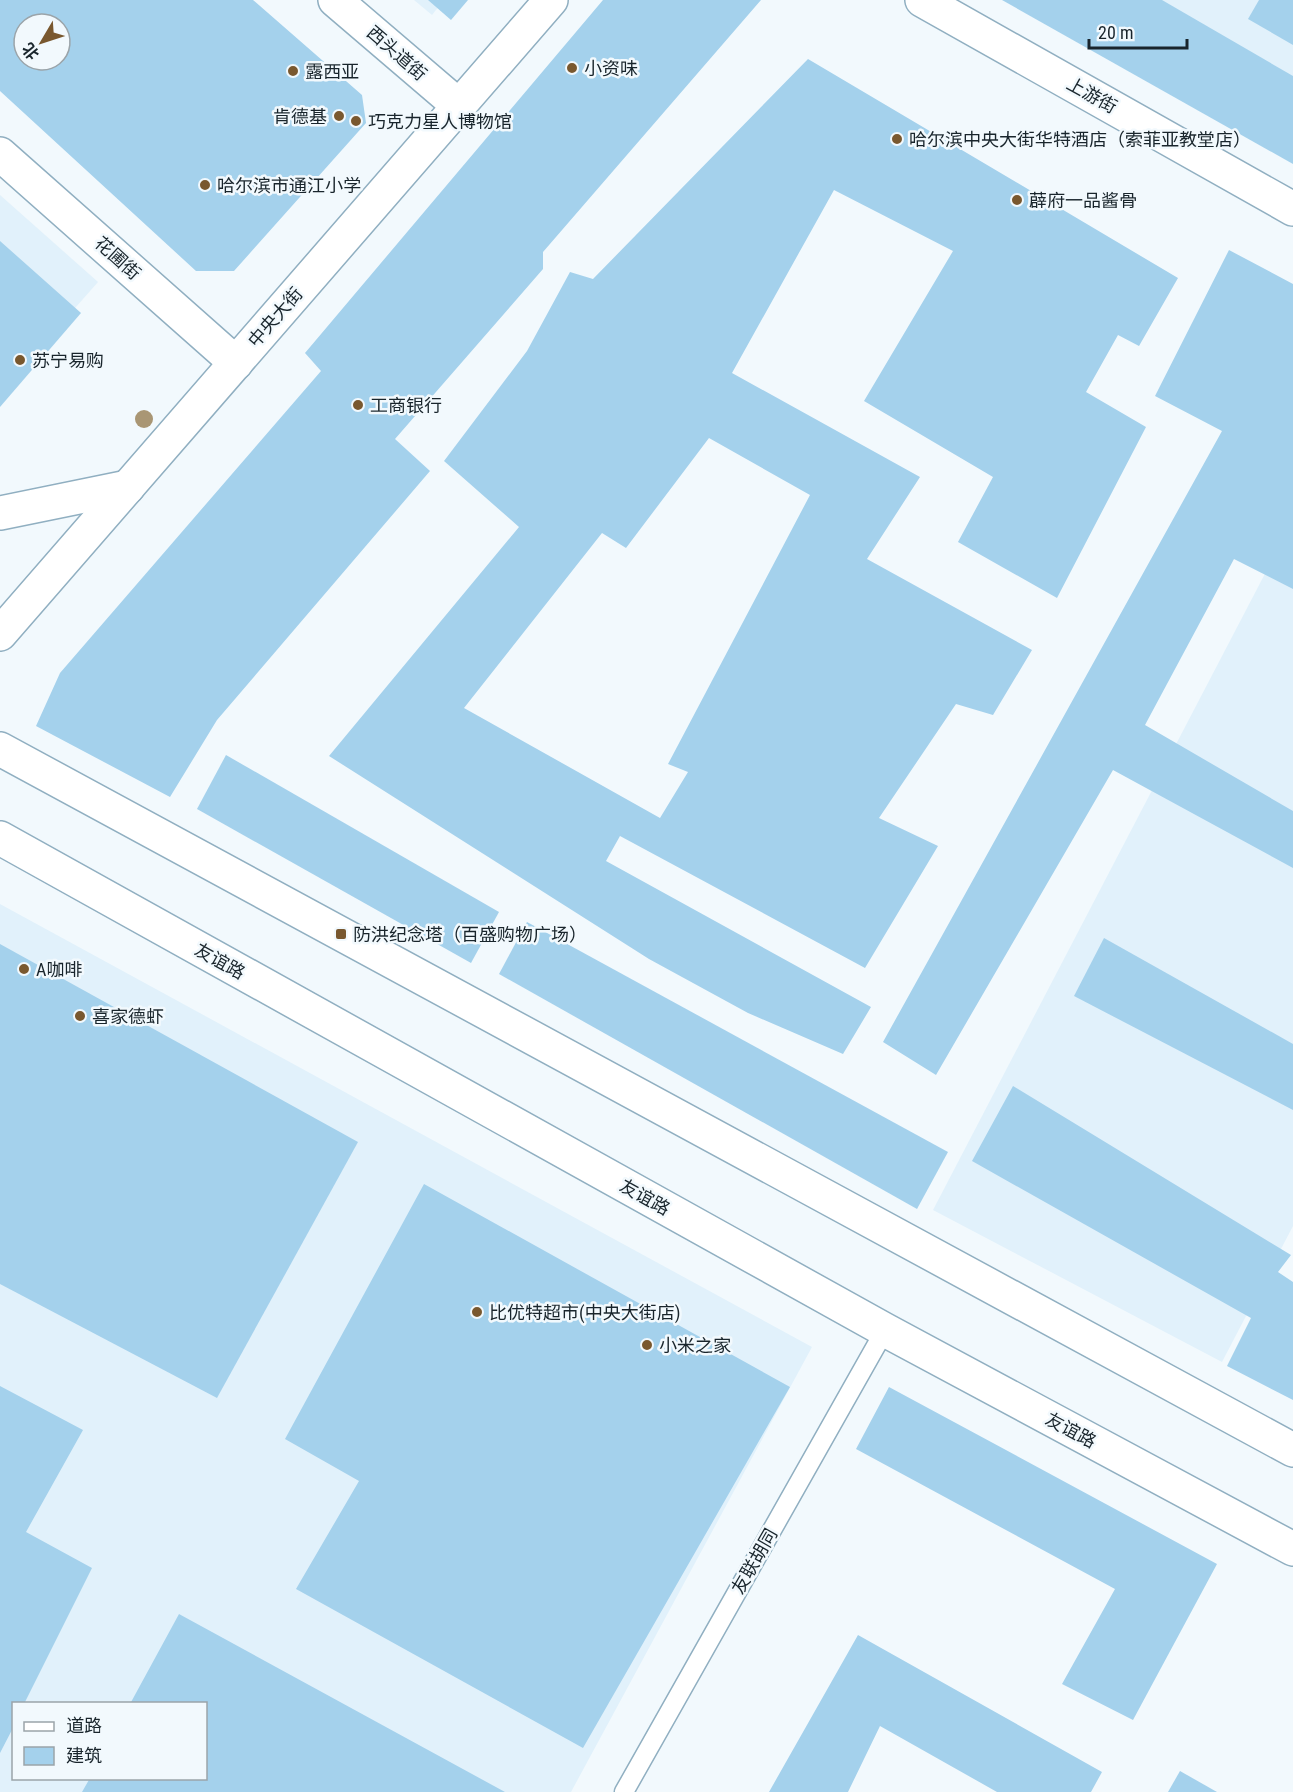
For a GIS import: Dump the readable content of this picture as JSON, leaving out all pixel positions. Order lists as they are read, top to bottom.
{
  "streets": {
    "main road": [
      "西头道街",
      "上游街",
      "花圃街",
      "中央大街",
      "友谊路"
    ],
    "lane": ["友联胡同"]
  },
  "crossings": [
    ["西头道街", "中央大街"],
    ["花圃街", "中央大街"],
    ["友谊路", "友联胡同"]
  ],
  "places": {
    "other": [
      "小资味",
      "露西亚",
      "肯德基",
      "巧克力星人博物馆",
      "哈尔滨中央大街华特酒店（索菲亚教堂店）",
      "哈尔滨市通江小学",
      "薜府一品酱骨",
      "苏宁易购",
      "工商银行",
      "A咖啡",
      "喜家德虾",
      "比优特超市(中央大街店)",
      "小米之家"
    ],
    "transit": ["防洪纪念塔（百盛购物广场）"]
  },
  "legend": ["道路", "建筑"],
  "scale_bar": "20 m",
  "north": "bottom left"
}
